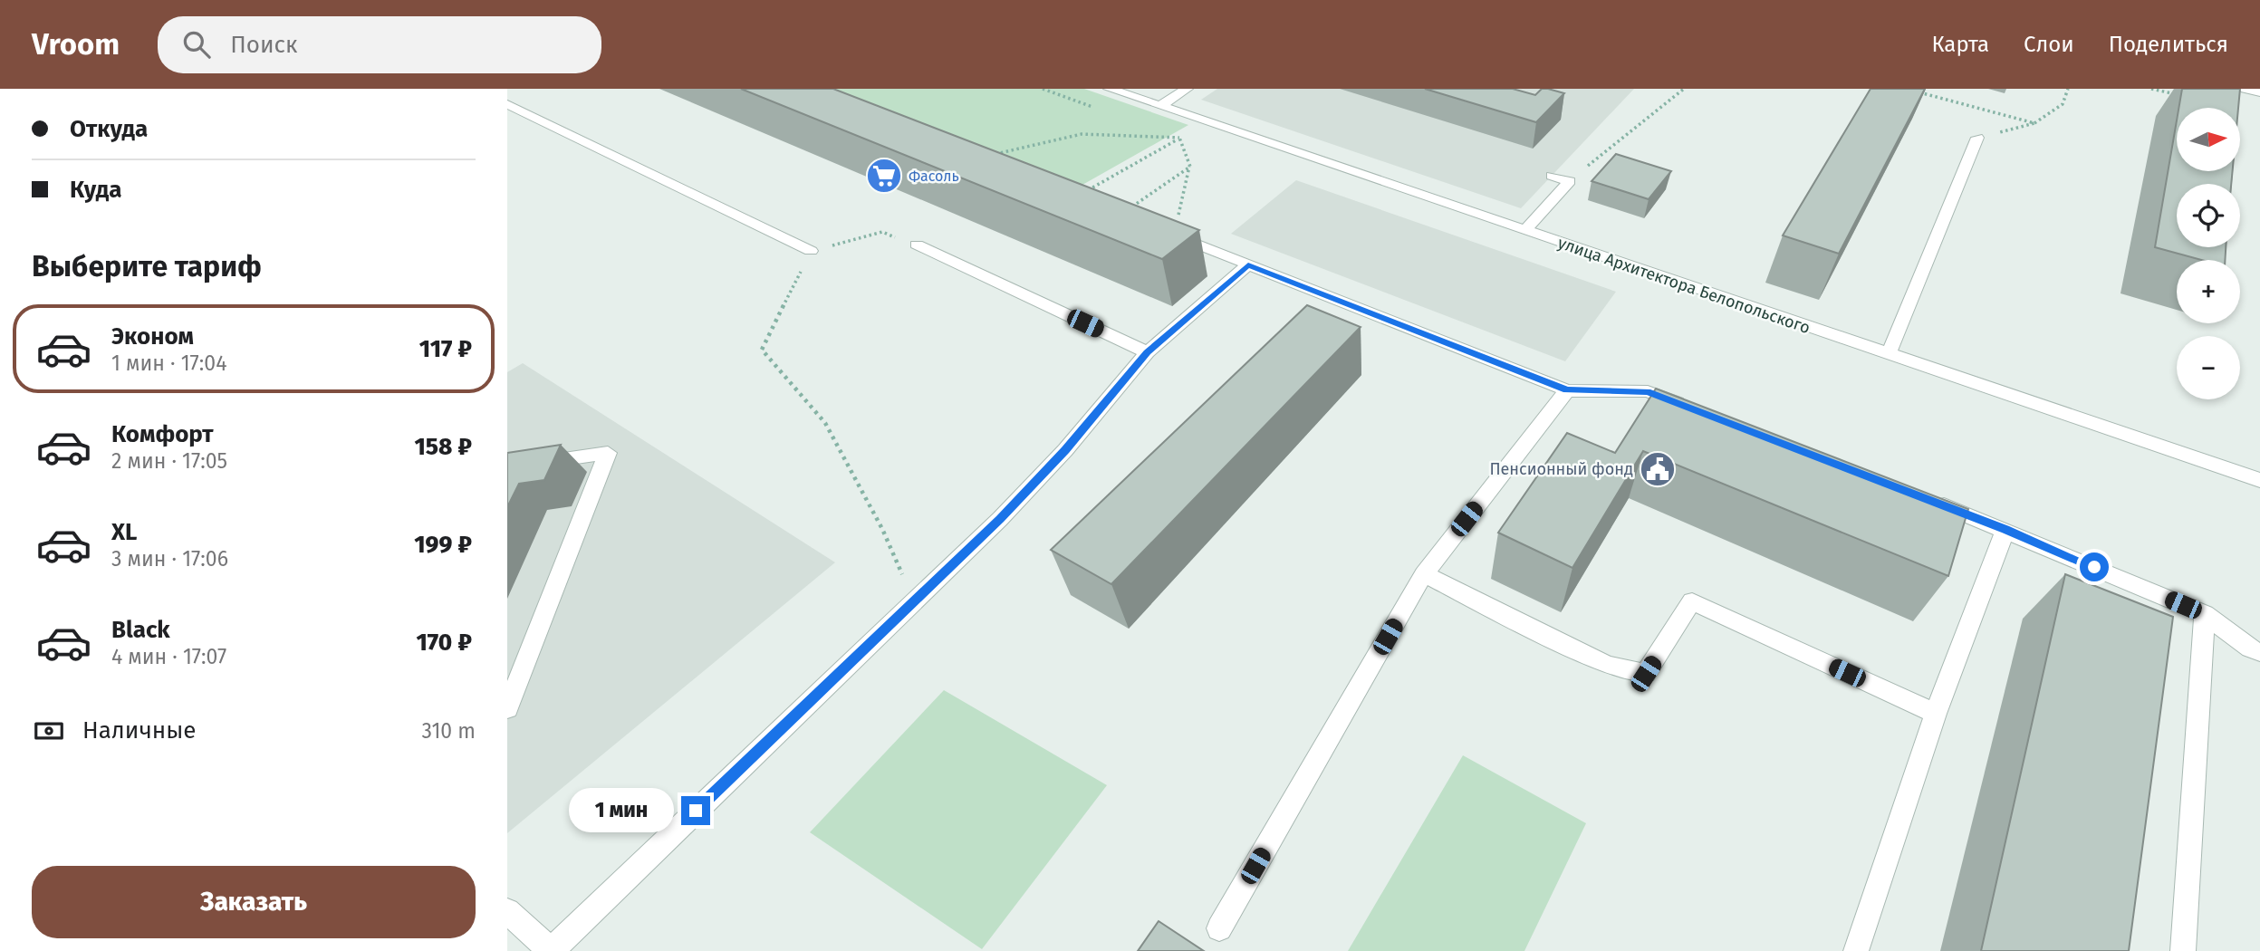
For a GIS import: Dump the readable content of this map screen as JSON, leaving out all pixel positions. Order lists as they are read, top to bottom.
{
  "streets": {
    "street": ["улица Архитектора Белопольского"]
  },
  "places": {
    "supermarket": ["Фасоль"],
    "public building": ["Пенсионный фонд"]
  },
  "north": "right",
  "page": {
    "header": "Vroom",
    "search": "Поиск",
    "nav": ["Карта", "Слои", "Поделиться"],
    "banner": ["Откуда", "Куда"],
    "map_buttons": ["+", "−"],
    "heading": "Выберите тариф",
    "list": [
      {
        "name": "Эконом",
        "note": "1 мин · 17:04",
        "value": "117 ₽"
      },
      {
        "name": "Комфорт",
        "note": "2 мин · 17:05",
        "value": "158 ₽"
      },
      {
        "name": "XL",
        "note": "3 мин · 17:06",
        "value": "199 ₽"
      },
      {
        "name": "Black",
        "note": "4 мин · 17:07",
        "value": "170 ₽"
      }
    ],
    "pay": ["Наличные", "310 m"],
    "bubble": "1 мин",
    "buttons": "Заказать"
  }
}
